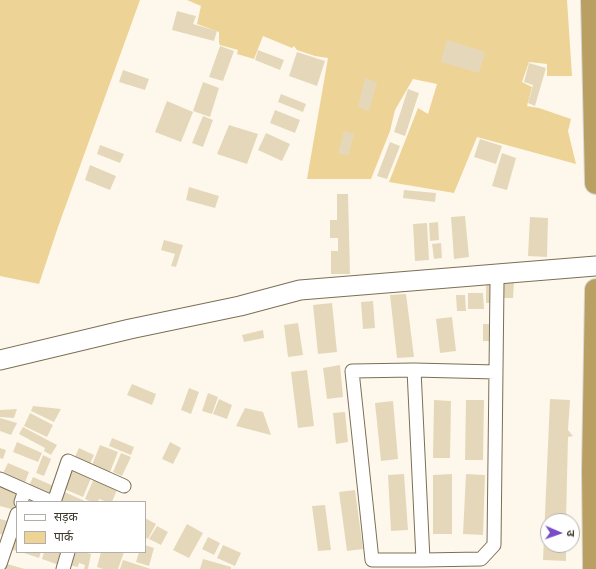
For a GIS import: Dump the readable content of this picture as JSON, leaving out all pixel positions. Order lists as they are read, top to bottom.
{
  "legend": ["सड़क", "पार्क"],
  "north": "right"
}
